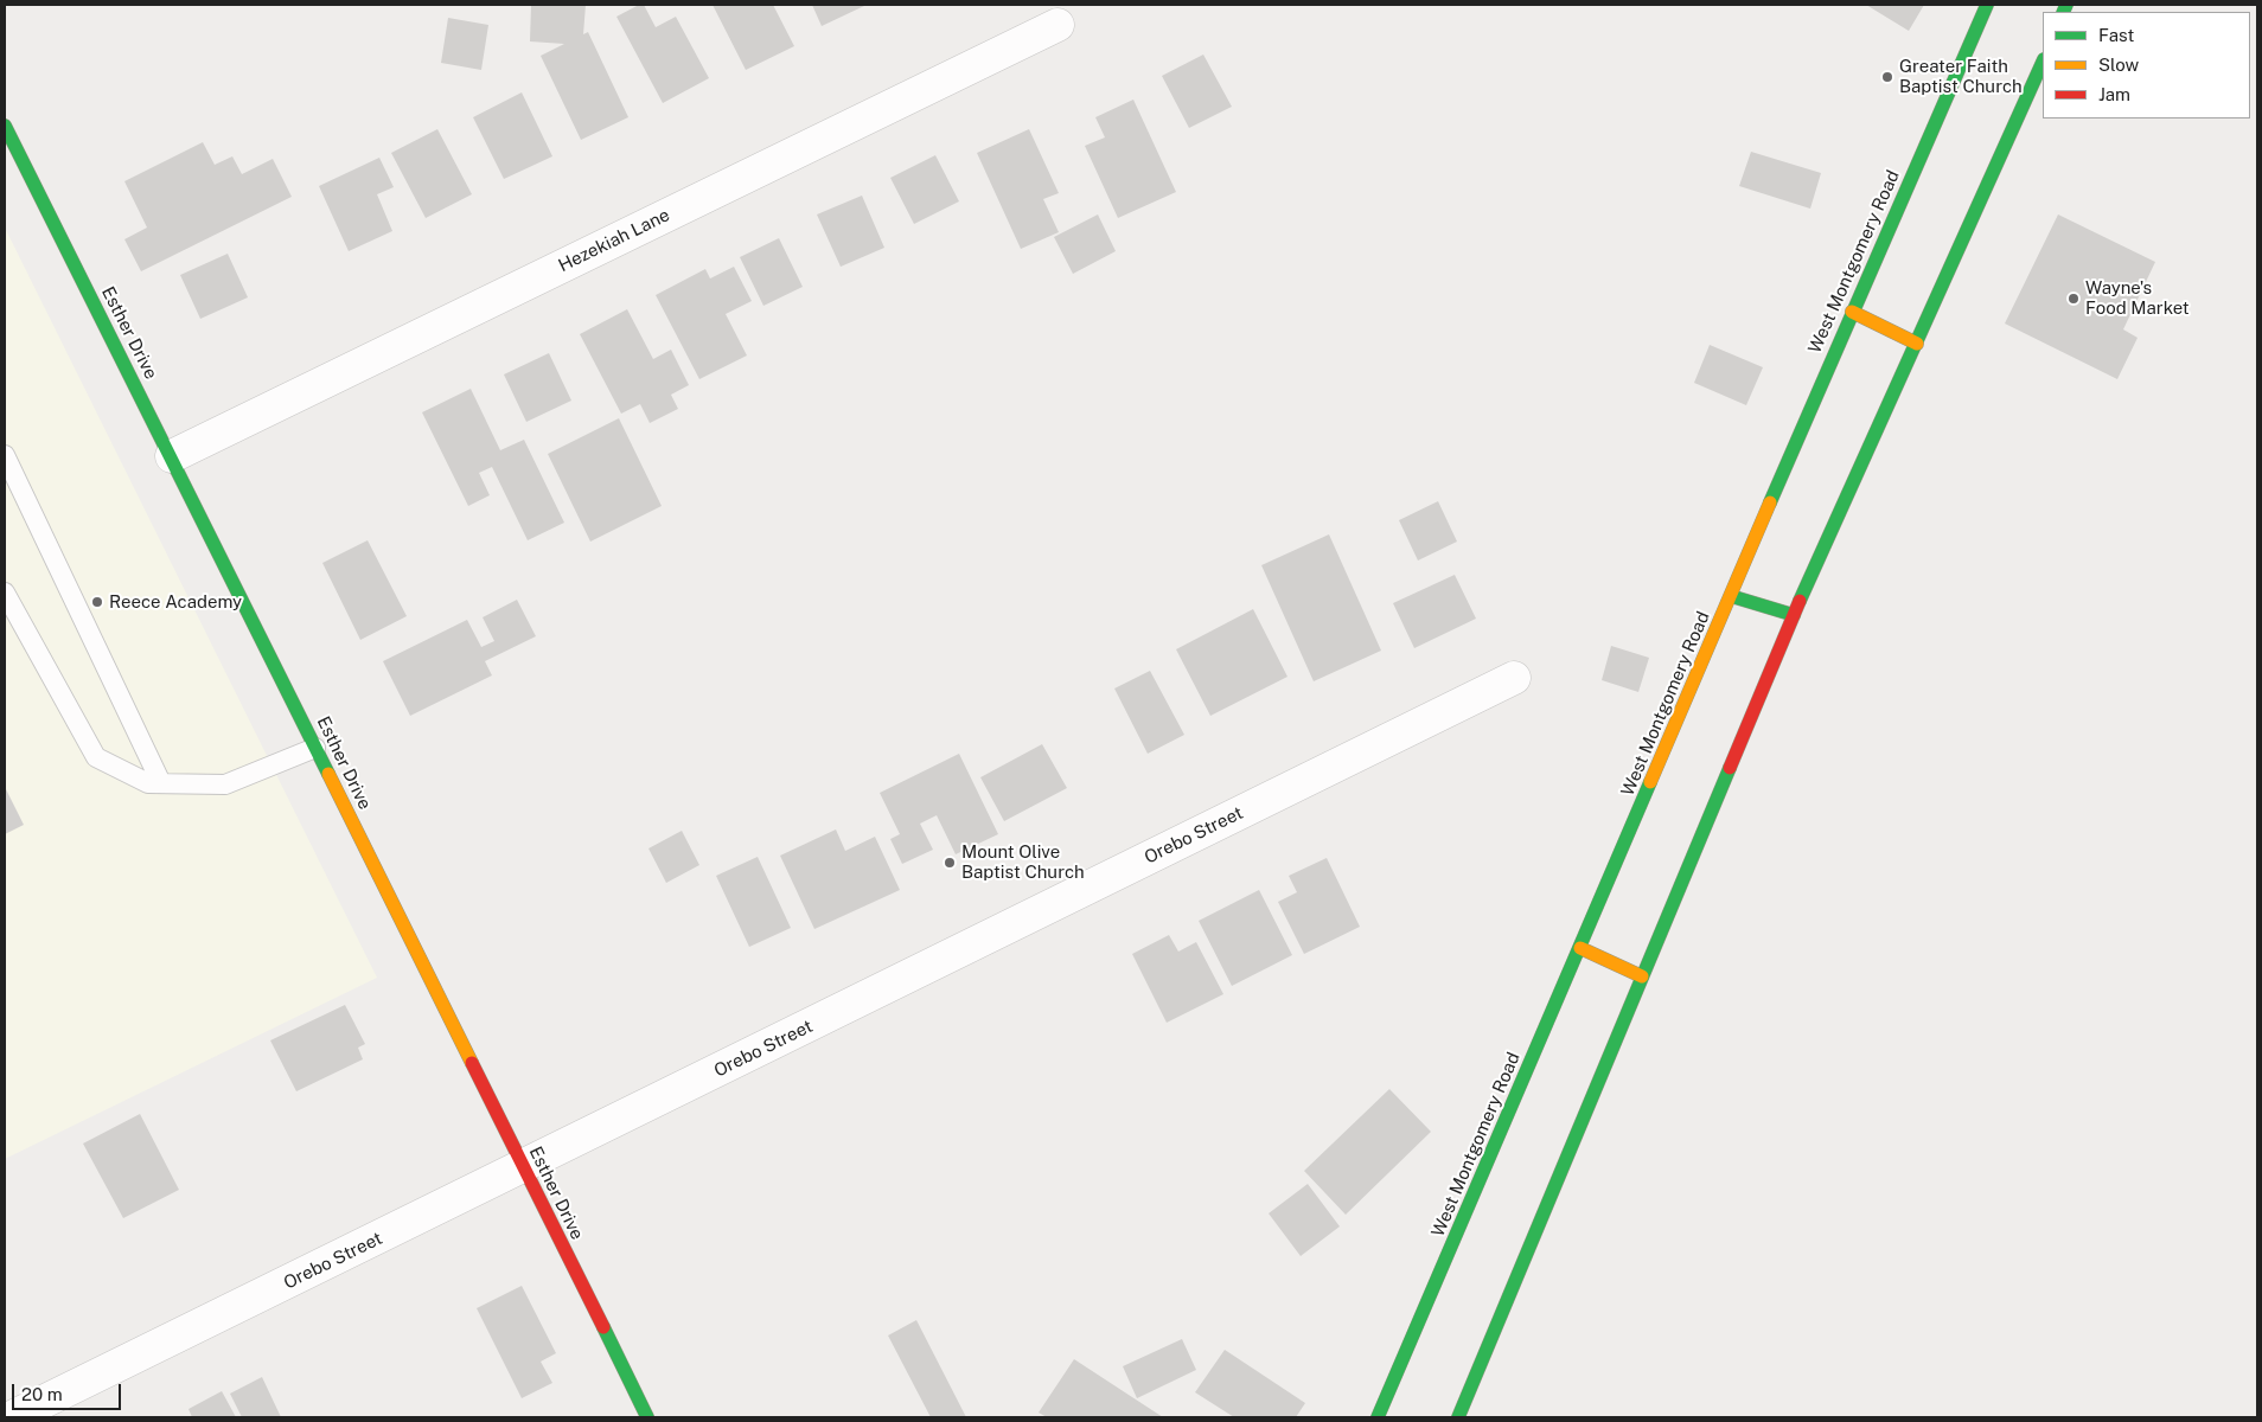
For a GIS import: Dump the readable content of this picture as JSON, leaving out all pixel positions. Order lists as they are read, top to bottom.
{
  "streets": {
    "main road": ["West Montgomery Road", "Esther Drive"],
    "street": ["Hezekiah Lane", "Orebo Street"]
  },
  "crossings": [
    ["Hezekiah Lane", "Esther Drive"],
    ["Esther Drive", "Orebo Street"]
  ],
  "places": [
    "Greater Faith Baptist Church",
    "Wayne's Food Market",
    "Reece Academy",
    "Mount Olive Baptist Church"
  ],
  "legend": ["Fast", "Slow", "Jam"],
  "scale_bar": "20 m"
}
